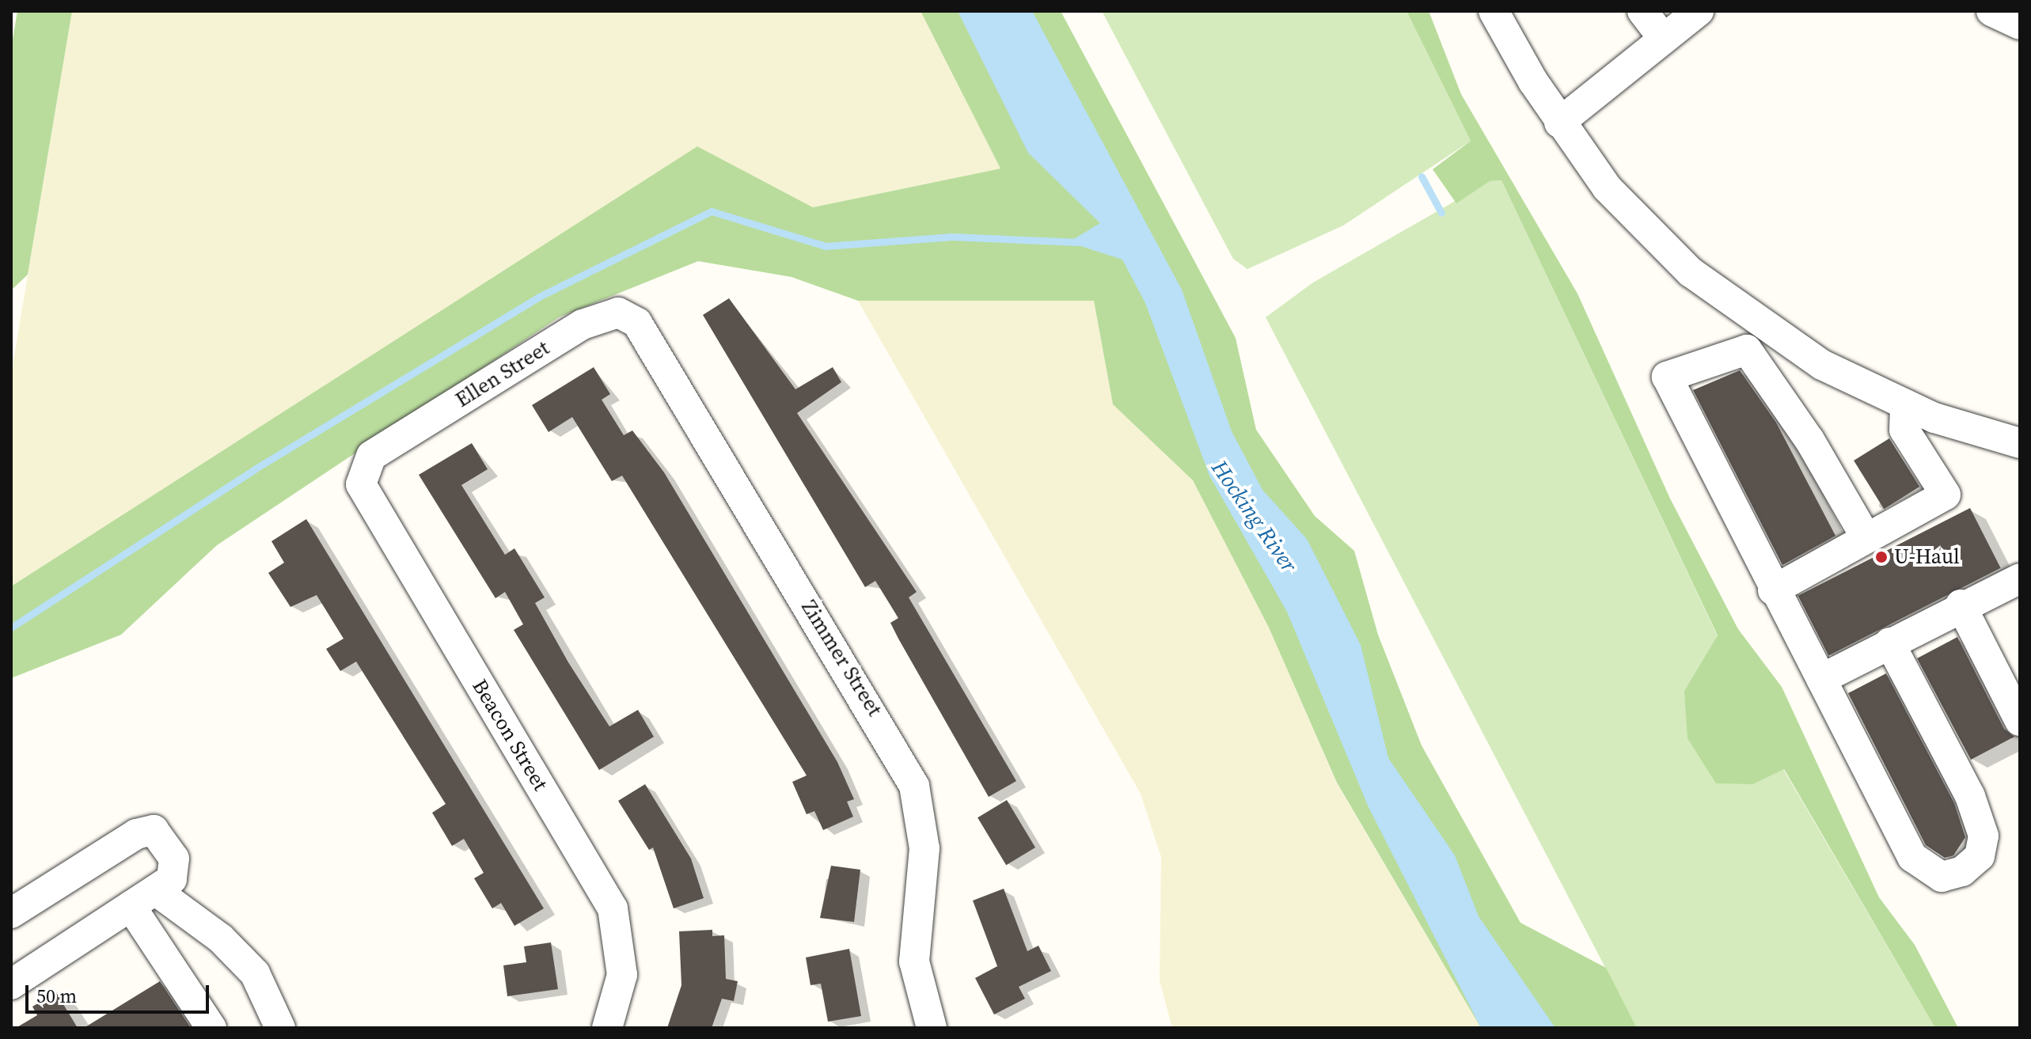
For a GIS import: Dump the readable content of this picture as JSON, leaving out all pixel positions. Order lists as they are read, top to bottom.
{
  "streets": {
    "street": ["Ellen Street", "Zimmer Street", "Beacon Street"]
  },
  "crossings": [
    ["Ellen Street", "Zimmer Street"],
    ["Ellen Street", "Beacon Street"]
  ],
  "water": ["Hocking River"],
  "places": ["U-Haul"],
  "scale_bar": "50 m"
}
